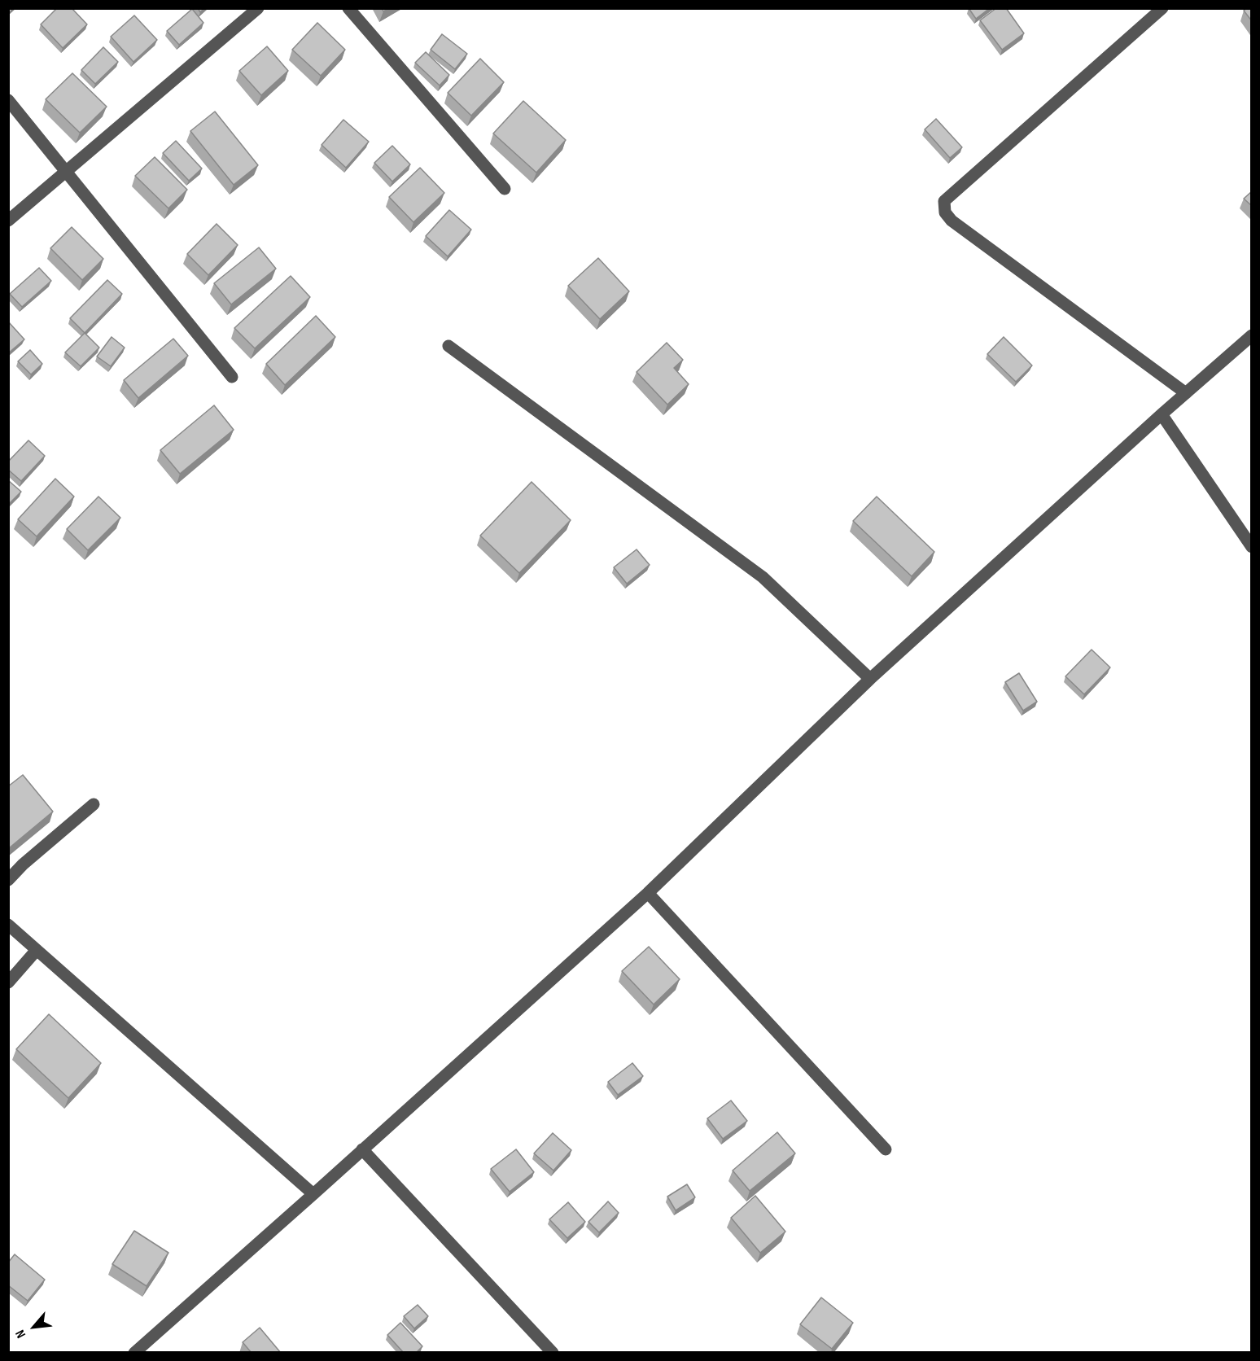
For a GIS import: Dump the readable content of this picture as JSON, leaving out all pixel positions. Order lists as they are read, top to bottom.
{
  "north": "bottom left"
}
